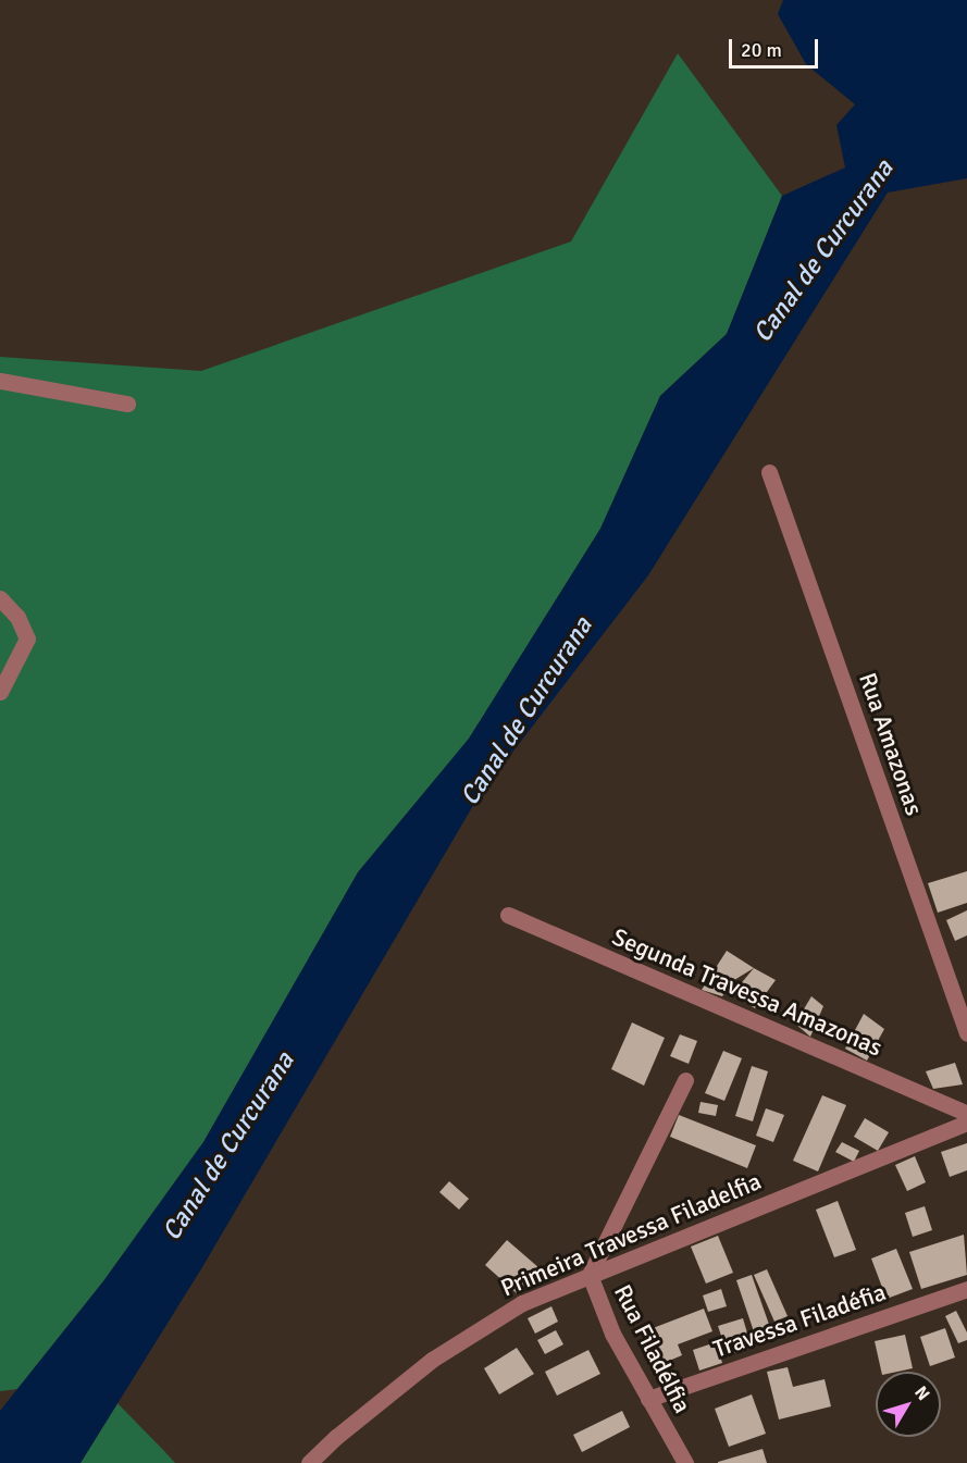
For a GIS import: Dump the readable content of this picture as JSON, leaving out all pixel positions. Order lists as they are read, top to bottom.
{
  "streets": {
    "street": [
      "Rua Amazonas",
      "Segunda Travessa Amazonas",
      "Primeira Travessa Filadelfia",
      "Travessa Filadéfia",
      "Rua Filadélfia"
    ]
  },
  "crossings": [
    ["Primeira Travessa Filadelfia", "Rua Filadélfia"],
    ["Travessa Filadéfia", "Rua Filadélfia"]
  ],
  "water": ["Canal de Curcurana"],
  "scale_bar": "20 m",
  "north": "top right"
}
